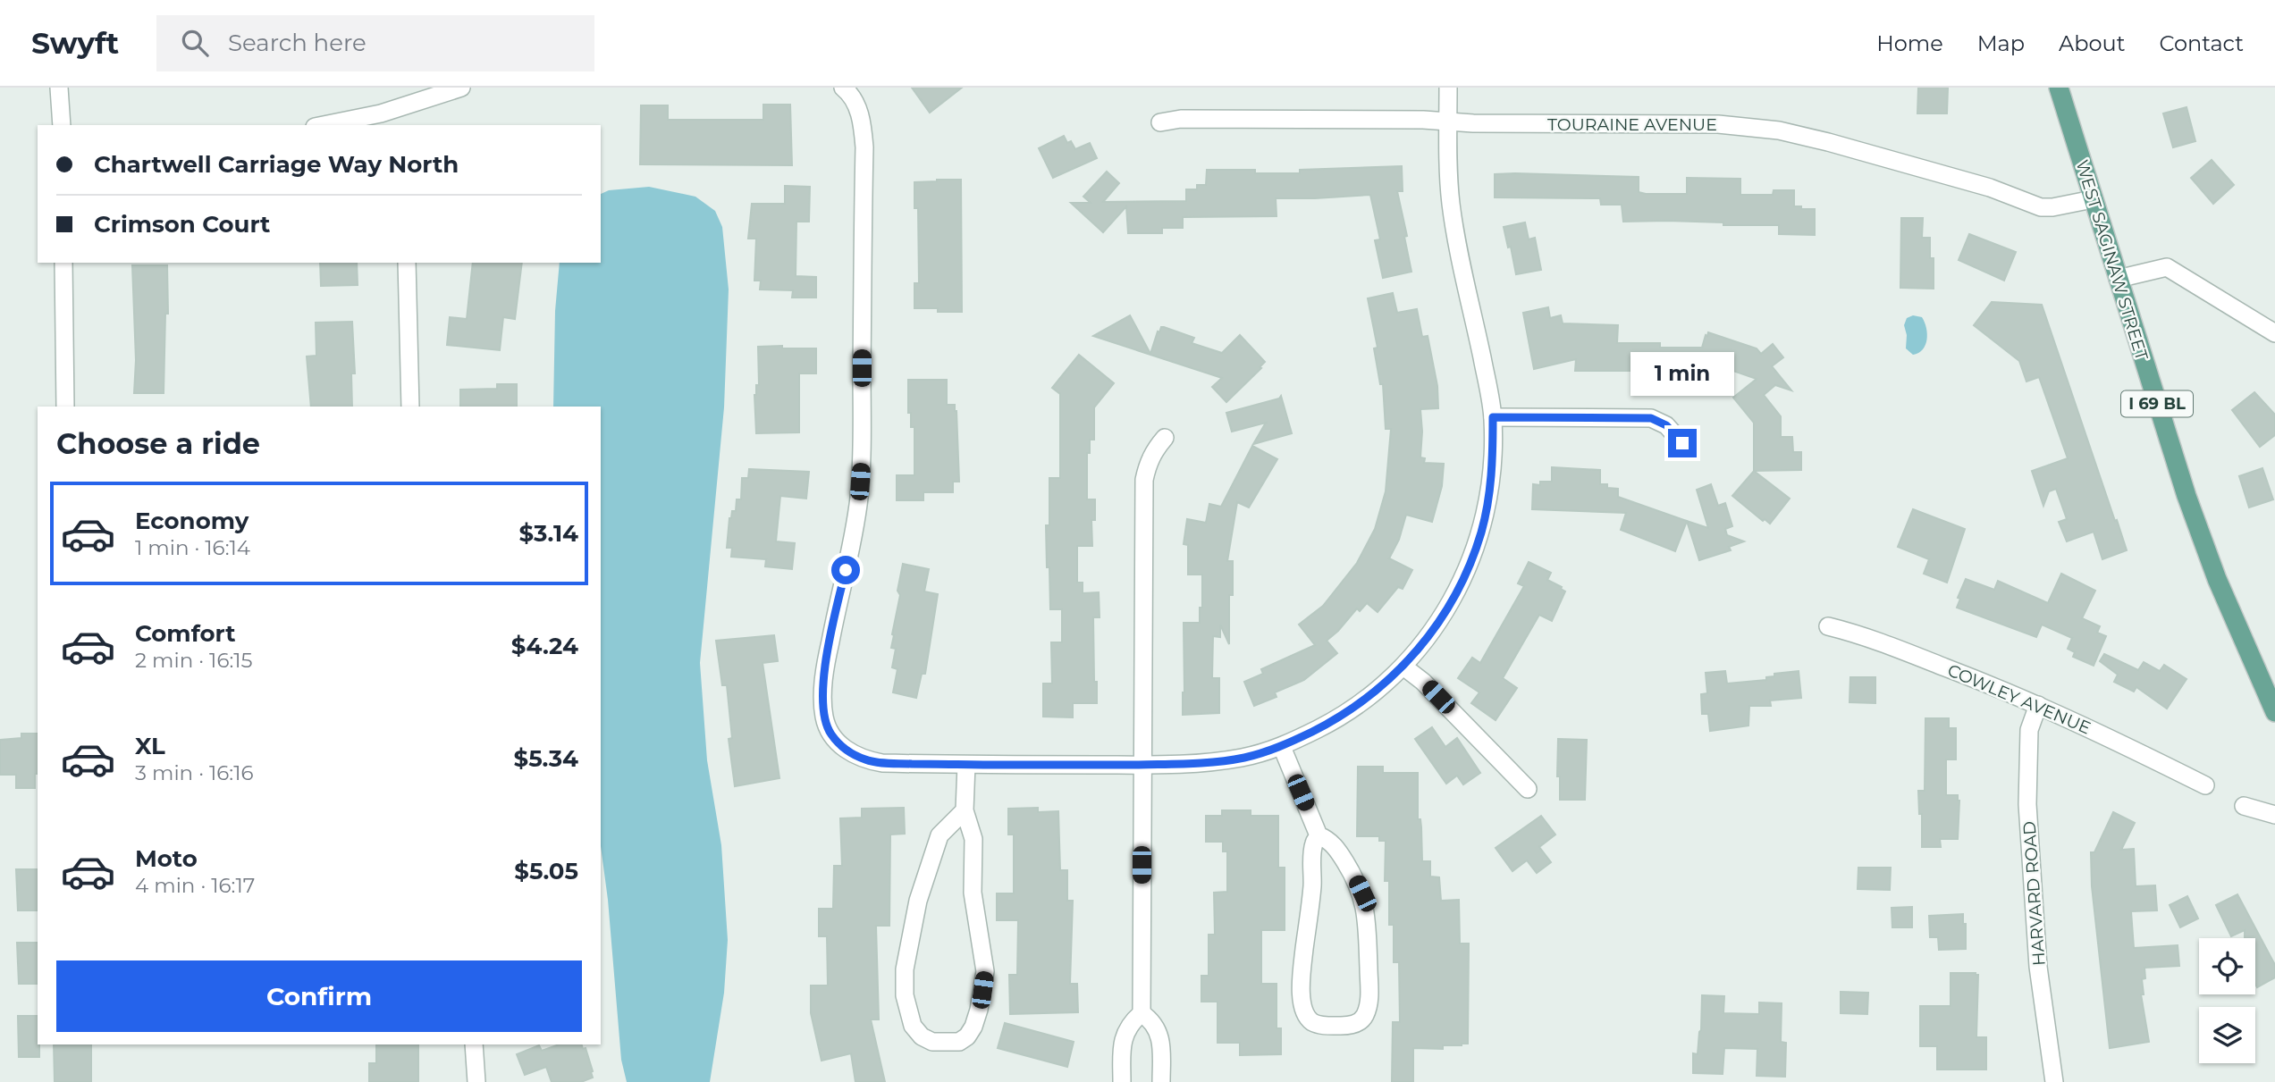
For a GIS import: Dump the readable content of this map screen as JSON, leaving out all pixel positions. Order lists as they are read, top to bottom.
{
  "streets": {
    "main road": ["WEST SAGINAW STREET", "I 69 BL"],
    "street": ["TOURAINE AVENUE", "COWLEY AVENUE", "HARVARD ROAD"]
  },
  "crossings": [
    ["TOURAINE AVENUE", "WEST SAGINAW STREET"],
    ["COWLEY AVENUE", "HARVARD ROAD"]
  ],
  "page": {
    "header": "Swyft",
    "search": "Search here",
    "nav": [
      "Home",
      "Map",
      "About",
      "Contact"
    ],
    "banner": ["Chartwell Carriage Way North", "Crimson Court"],
    "bubble": "1 min",
    "heading": "Choose a ride",
    "list": [
      {
        "name": "Economy",
        "note": "1 min · 16:14",
        "value": "$3.14"
      },
      {
        "name": "Comfort",
        "note": "2 min · 16:15",
        "value": "$4.24"
      },
      {
        "name": "XL",
        "note": "3 min · 16:16",
        "value": "$5.34"
      },
      {
        "name": "Moto",
        "note": "4 min · 16:17",
        "value": "$5.05"
      }
    ],
    "buttons": "Confirm"
  }
}
